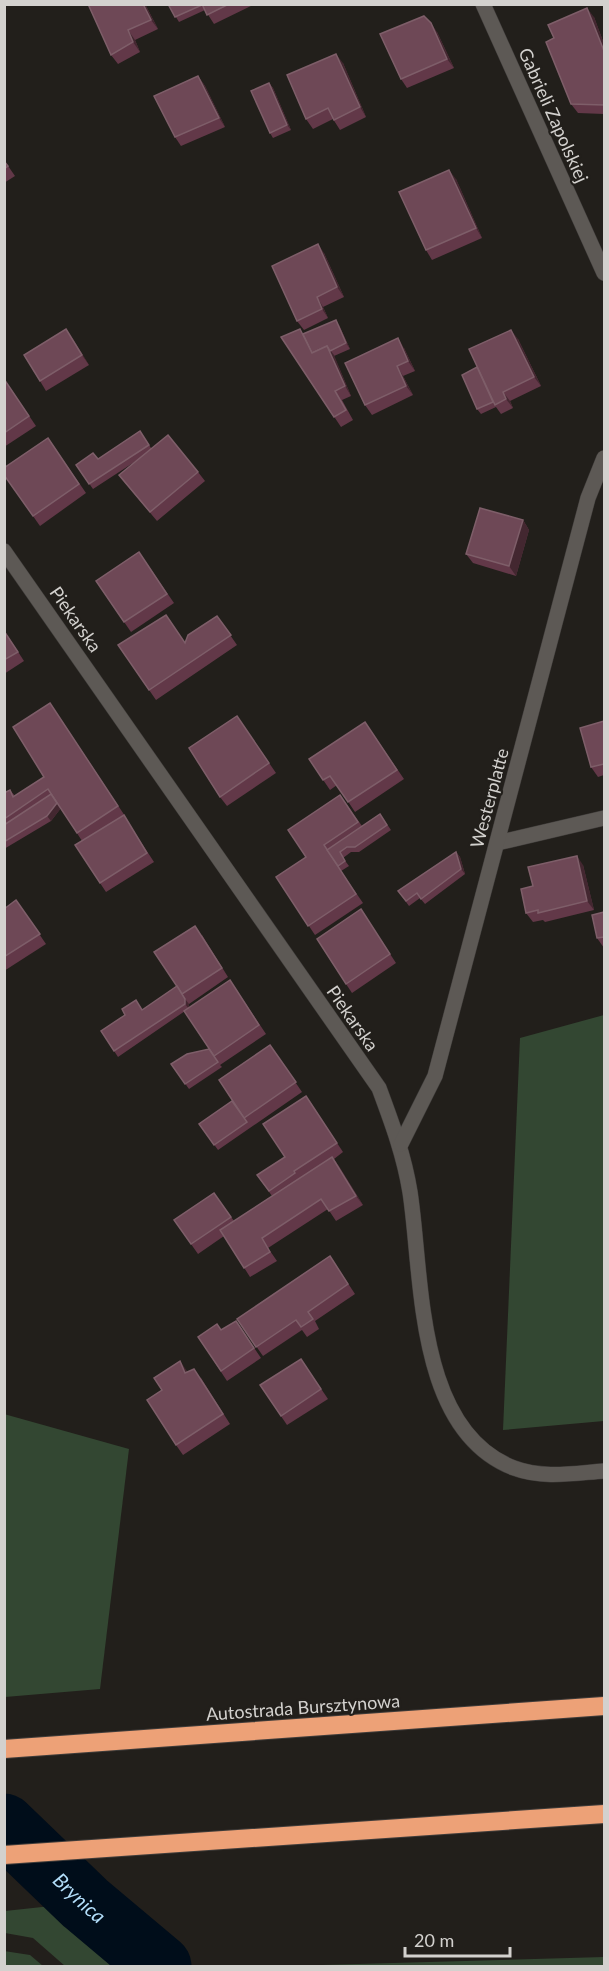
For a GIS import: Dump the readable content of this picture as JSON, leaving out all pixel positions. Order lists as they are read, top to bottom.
{
  "streets": {
    "highway": ["Autostrada Bursztynowa"],
    "street": ["Gabrieli Zapolskiej", "Piekarska", "Westerplatte"]
  },
  "crossings": [
    ["Piekarska", "Westerplatte"]
  ],
  "water": ["Brynica"],
  "scale_bar": "20 m"
}
